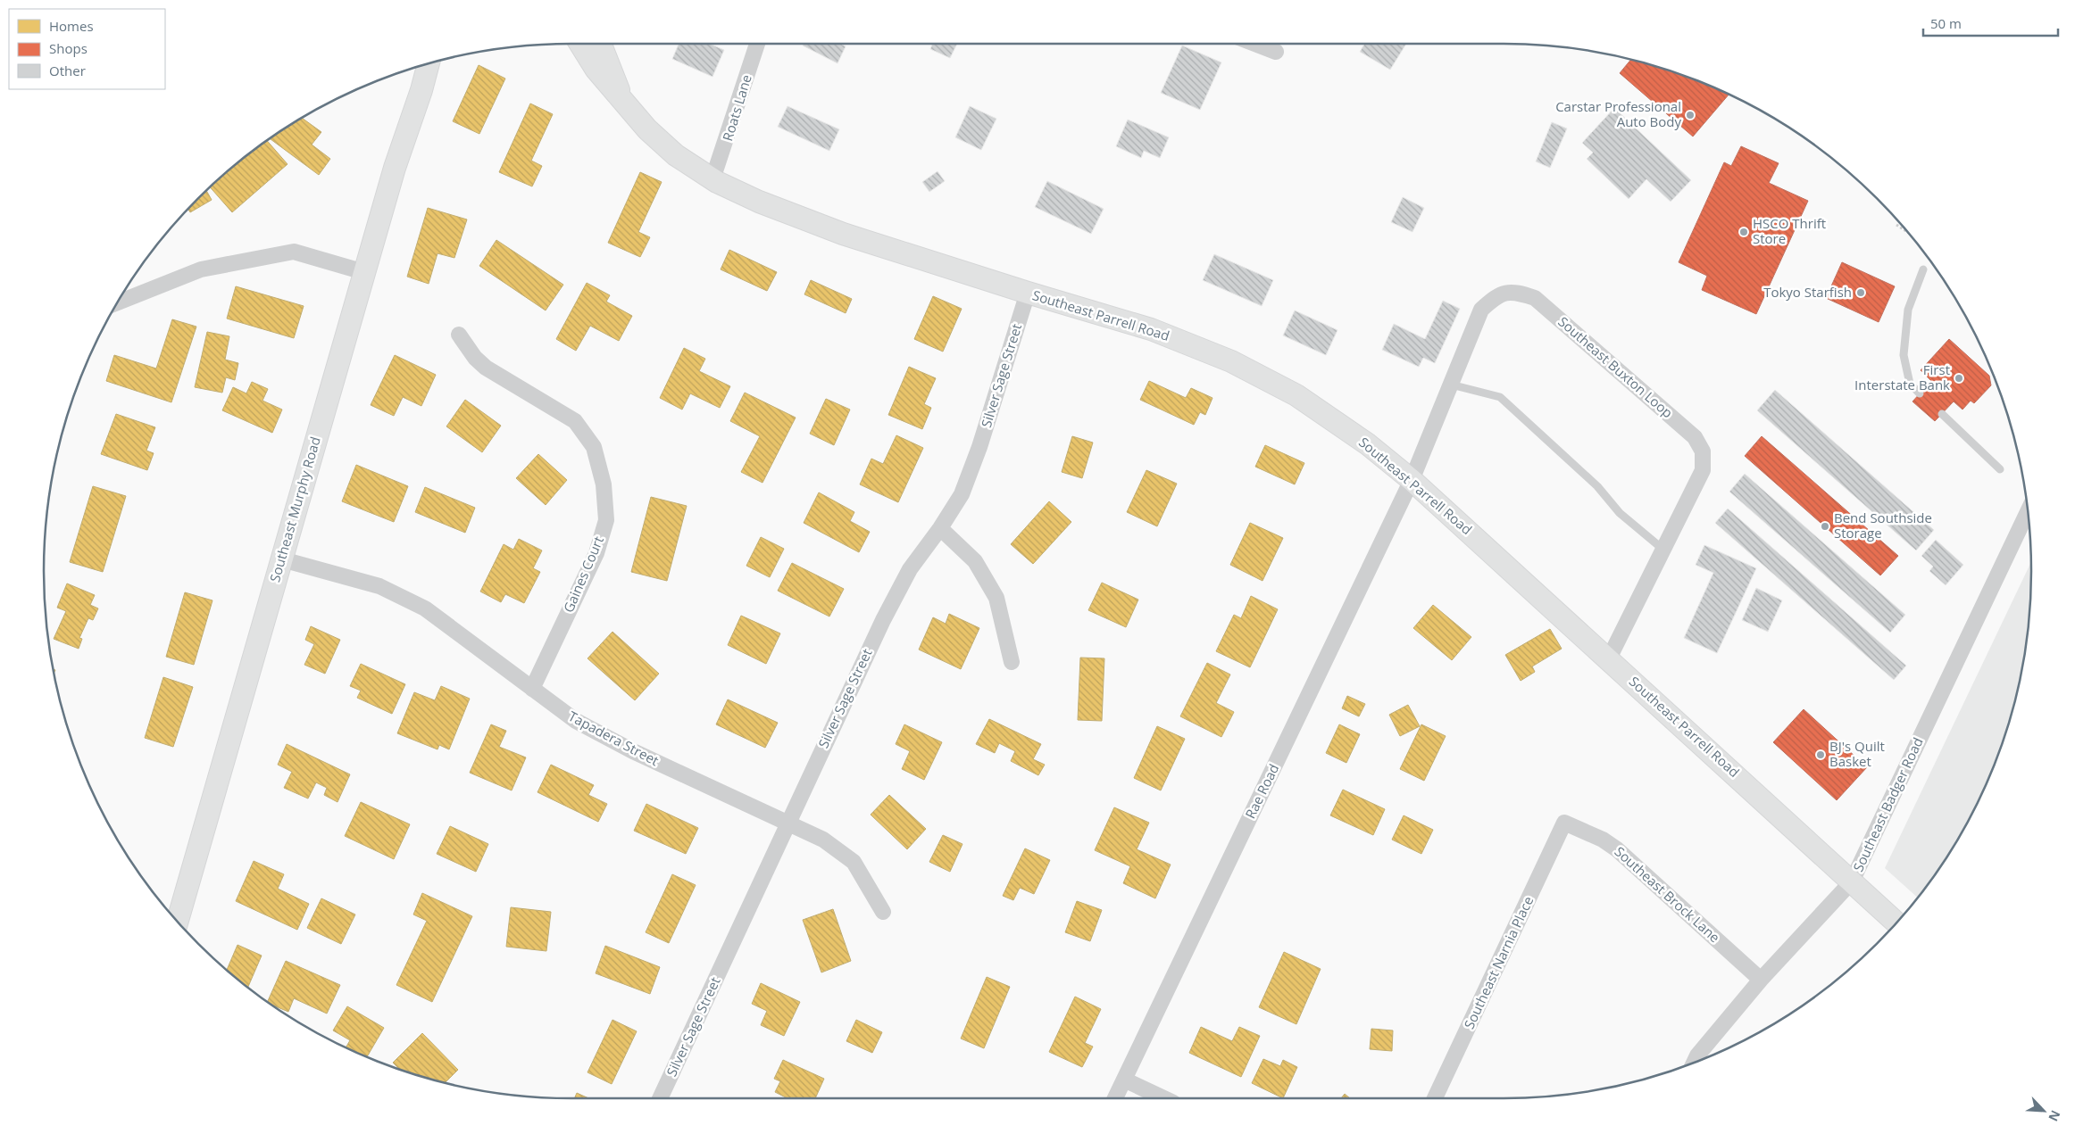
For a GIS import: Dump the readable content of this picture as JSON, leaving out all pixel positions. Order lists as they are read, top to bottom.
{
  "streets": {
    "street": [
      "Roats Lane",
      "Southeast Parrell Road",
      "Southeast Buxton Loop",
      "Silver Sage Street",
      "Southeast Murphy Road",
      "Gaines Court",
      "Tapadera Street",
      "Rae Road",
      "Southeast Badger Road",
      "Southeast Brock Lane",
      "Southeast Narnia Place"
    ]
  },
  "crossings": [
    ["Roats Lane", "Southeast Parrell Road"],
    ["Southeast Parrell Road", "Southeast Buxton Loop"],
    ["Southeast Parrell Road", "Silver Sage Street"],
    ["Southeast Parrell Road", "Rae Road"],
    ["Southeast Parrell Road", "Southeast Badger Road"],
    ["Southeast Buxton Loop", "Rae Road"],
    ["Silver Sage Street", "Tapadera Street"],
    ["Southeast Murphy Road", "Tapadera Street"],
    ["Gaines Court", "Tapadera Street"],
    ["Southeast Badger Road", "Southeast Brock Lane"],
    ["Southeast Brock Lane", "Southeast Narnia Place"]
  ],
  "places": [
    "Carstar Professional Auto Body",
    "HSCO Thrift Store",
    "Tokyo Starfish",
    "First Interstate Bank",
    "Bend Southside Storage",
    "BJ's Quilt Basket"
  ],
  "legend": ["Homes", "Shops", "Other"],
  "scale_bar": "50 m",
  "north": "bottom right"
}
